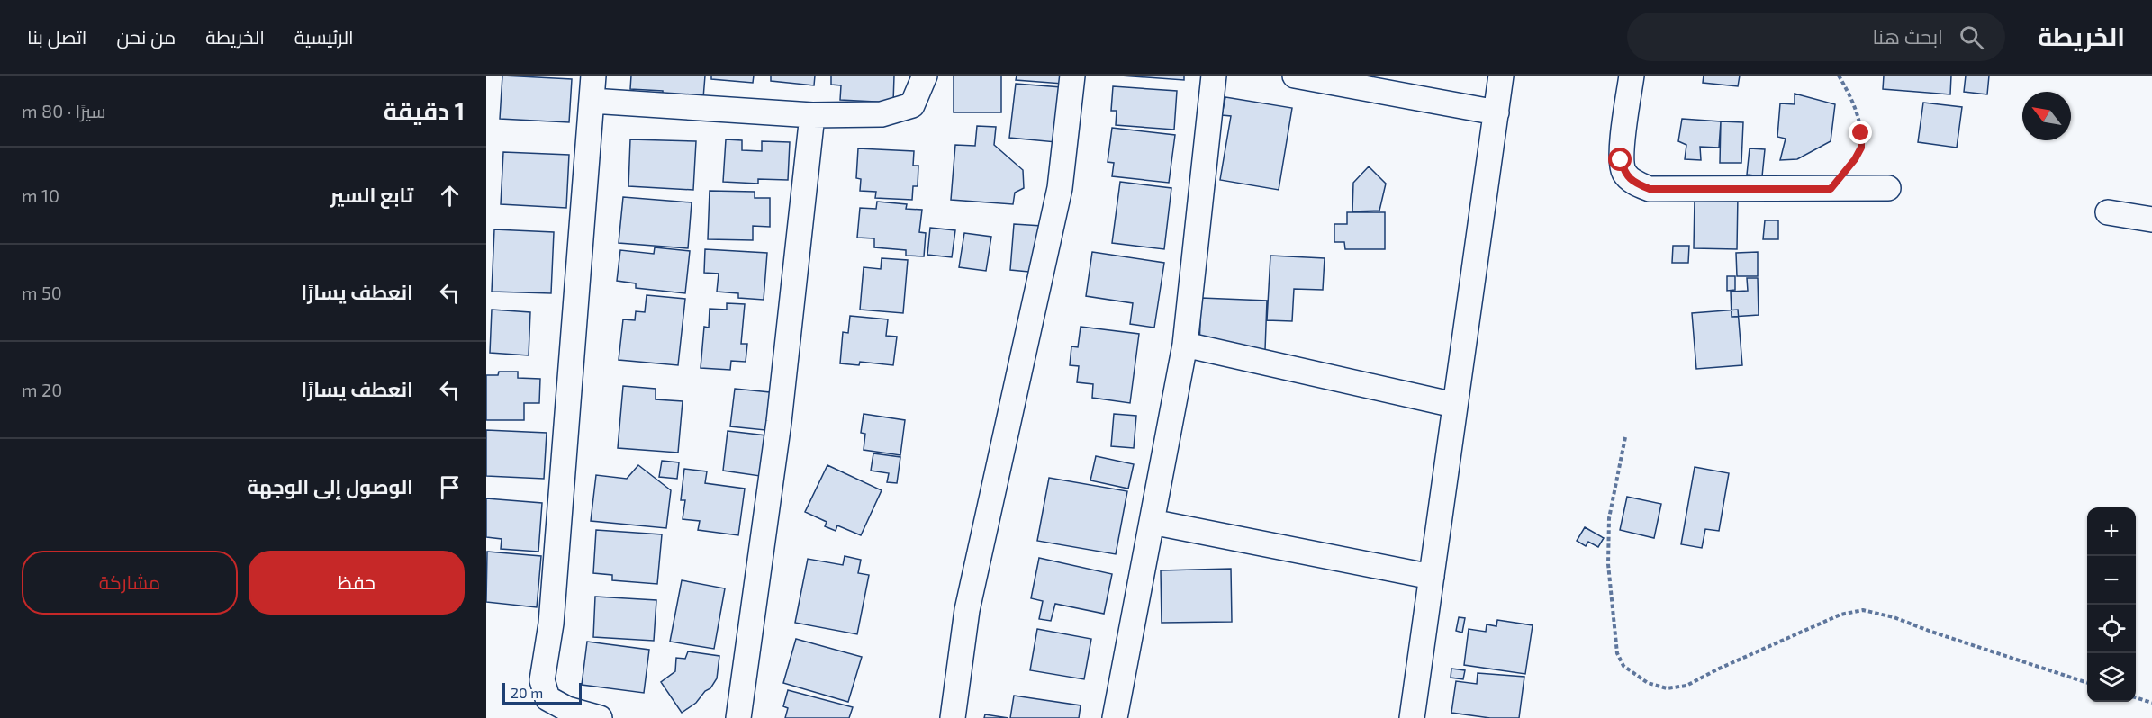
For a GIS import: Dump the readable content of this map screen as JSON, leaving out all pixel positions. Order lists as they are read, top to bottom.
{
  "scale_bar": "20 m",
  "north": "top left",
  "page": {
    "header": "الخريطة",
    "search": "ابحث هنا",
    "nav": [
      "الرئيسية",
      "الخريطة",
      "من نحن",
      "اتصل بنا"
    ],
    "heading": ["1 دقيقة", "سيرًا · 80 m"],
    "list": [
      ["تابع السير", "10 m"],
      ["انعطف يسارًا", "50 m"],
      ["انعطف يسارًا", "20 m"],
      "الوصول إلى الوجهة"
    ],
    "map_buttons": ["+", "−"],
    "buttons": ["حفظ", "مشاركة"],
    "scale": "20 m"
  }
}
